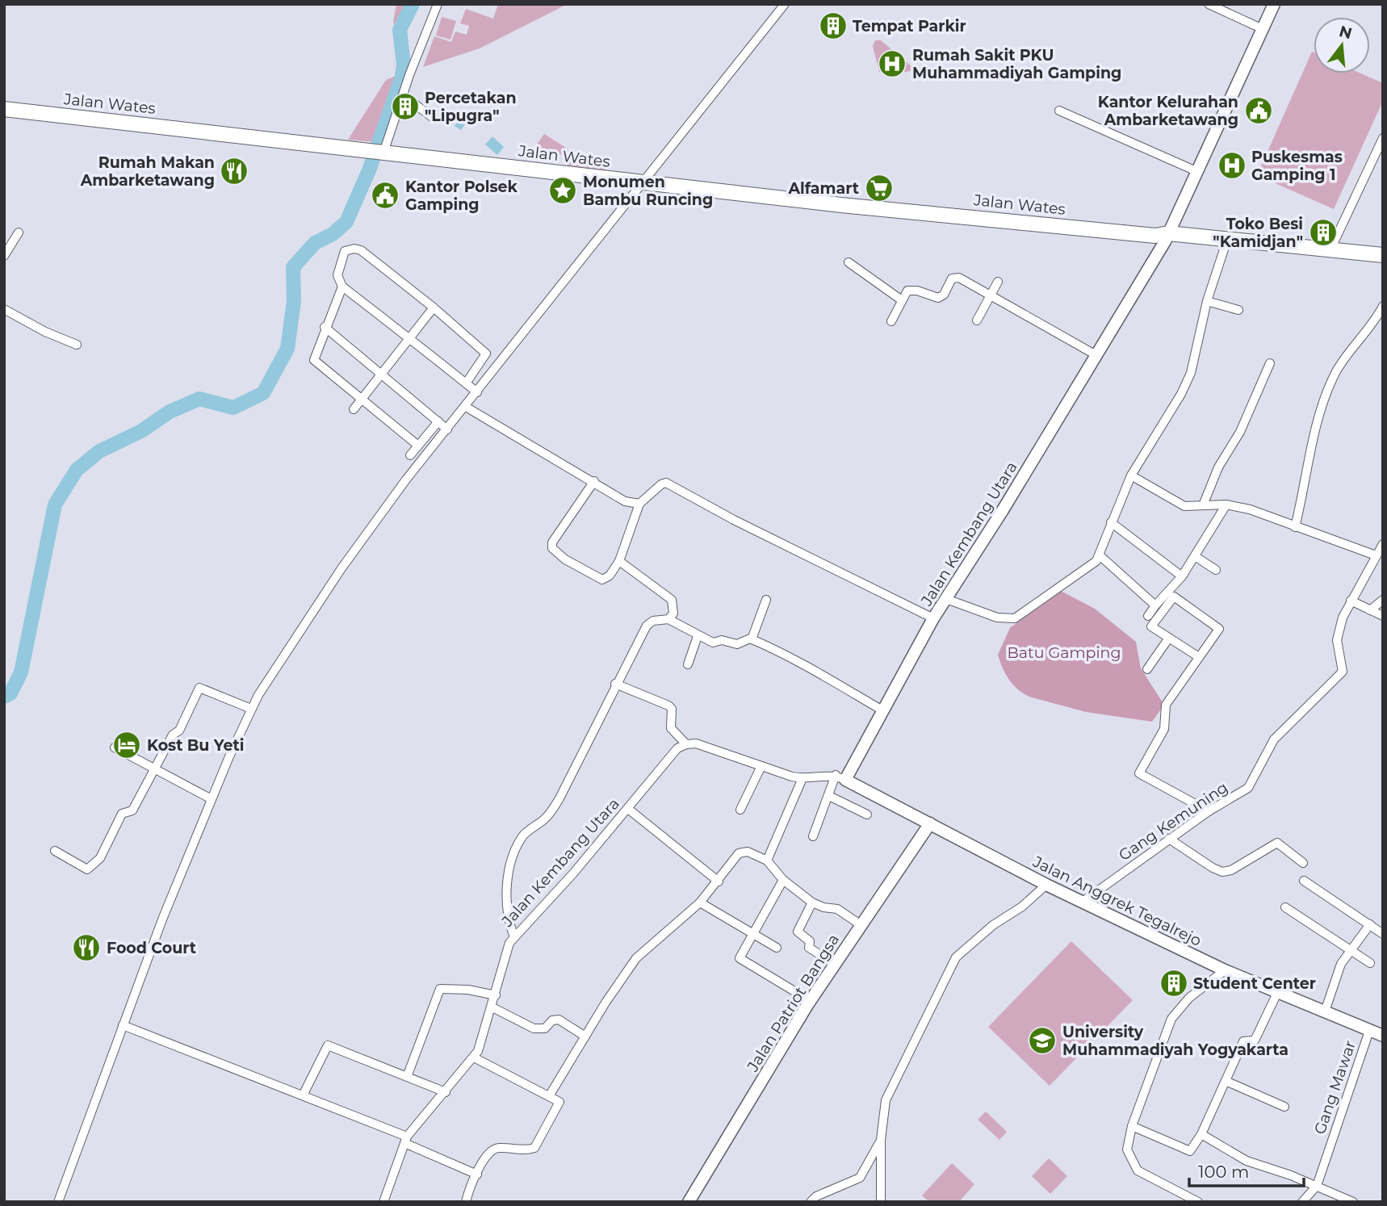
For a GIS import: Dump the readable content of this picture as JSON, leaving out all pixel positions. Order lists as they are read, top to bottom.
{
  "streets": {
    "highway": ["Jalan Wates"],
    "street": [
      "Jalan Kembang Utara",
      "Gang Kemuning",
      "Jalan Anggrek Tegalrejo",
      "Jalan Patriot Bangsa",
      "Gang Mawar"
    ]
  },
  "crossings": [
    ["Jalan Wates", "Jalan Kembang Utara"],
    ["Jalan Kembang Utara", "Jalan Anggrek Tegalrejo"],
    ["Gang Kemuning", "Jalan Anggrek Tegalrejo"],
    ["Jalan Anggrek Tegalrejo", "Jalan Patriot Bangsa"],
    ["Jalan Anggrek Tegalrejo", "Gang Mawar"]
  ],
  "parks": ["Batu Gamping"],
  "places": {
    "building": [
      "Tempat Parkir",
      "Percetakan \"Lipugra\"",
      "Toko Besi \"Kamidjan\"",
      "Student Center"
    ],
    "hospital": ["Rumah Sakit PKU Muhammadiyah Gamping", "Puskesmas Gamping 1"],
    "public building": ["Kantor Kelurahan Ambarketawang", "Kantor Polsek Gamping"],
    "restaurant": ["Rumah Makan Ambarketawang", "Food Court"],
    "supermarket": ["Alfamart"],
    "place": ["Monumen Bambu Runcing"],
    "hotel": ["Kost Bu Yeti"],
    "school or university": ["University Muhammadiyah Yogyakarta"]
  },
  "scale_bar": "100 m",
  "north": "top"
}
